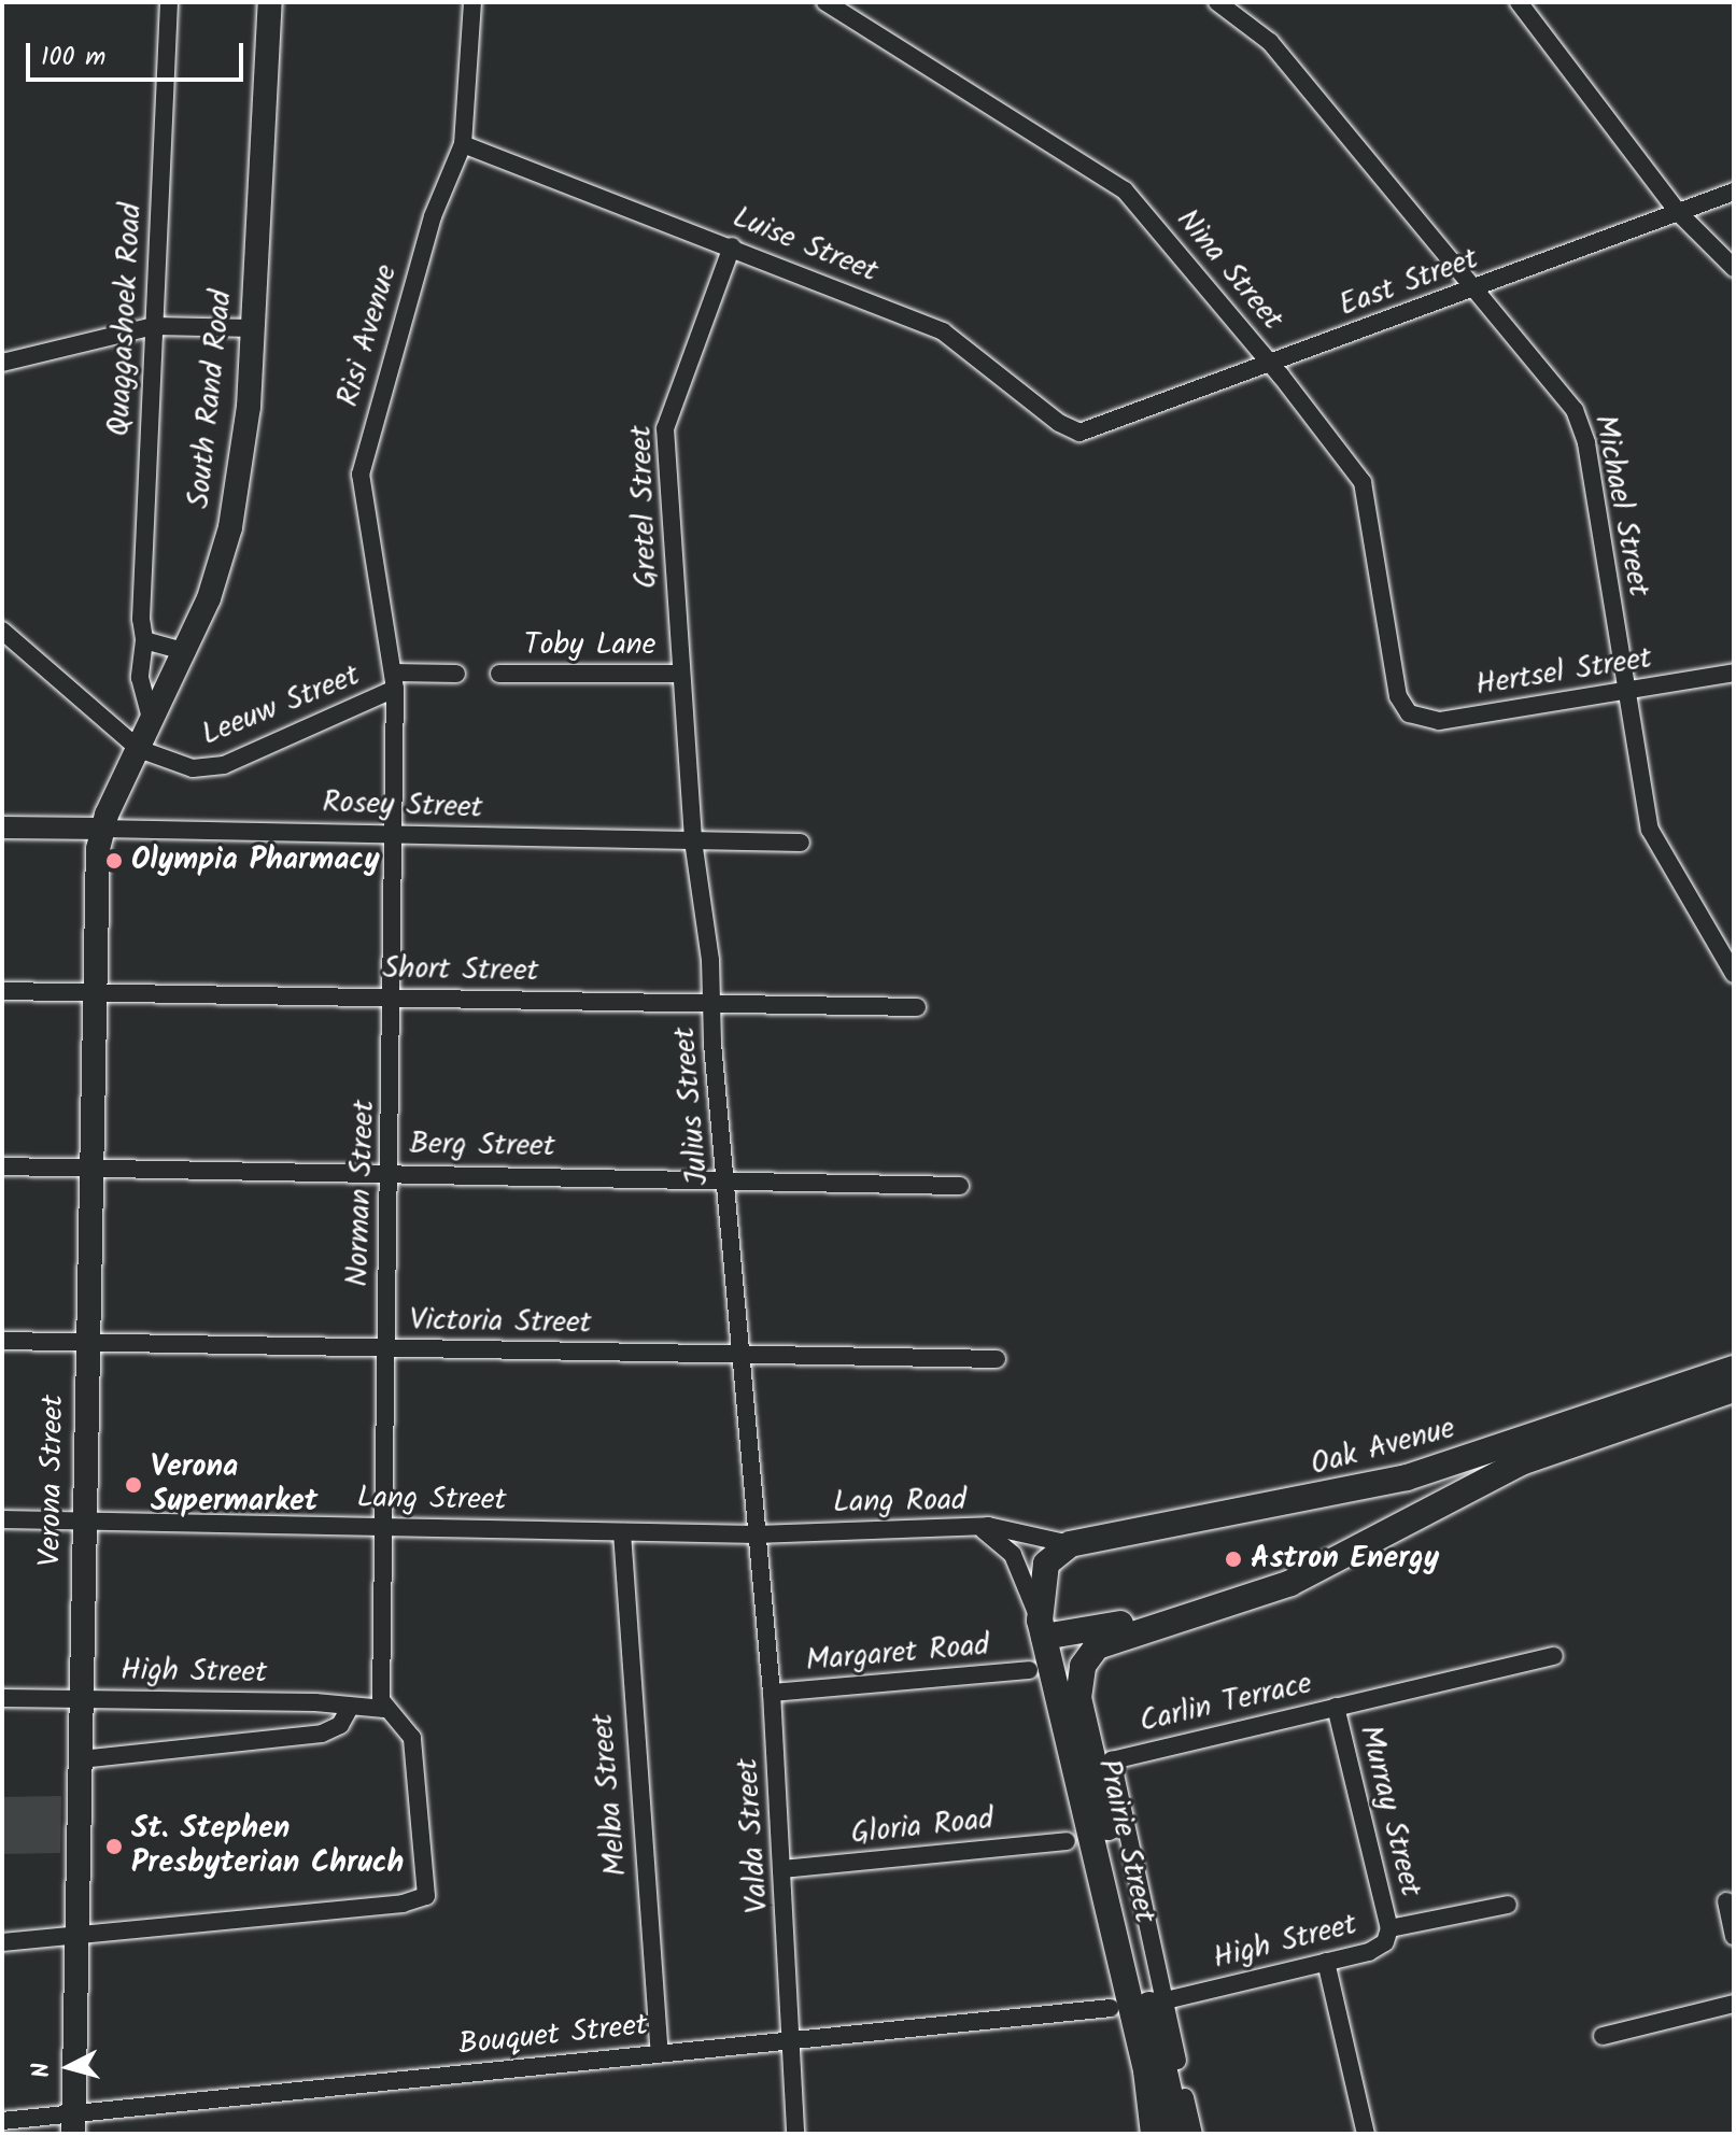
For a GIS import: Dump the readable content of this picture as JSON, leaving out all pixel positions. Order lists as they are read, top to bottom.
{
  "streets": {
    "main road": [
      "South Rand Road",
      "Oak Avenue",
      "Verona Street",
      "Prairie Street"
    ],
    "street": [
      "Luise Street",
      "Nina Street",
      "East Street",
      "Quaggashoek Road",
      "Risi Avenue",
      "Michael Street",
      "Gretel Street",
      "Toby Lane",
      "Hertsel Street",
      "Leeuw Street",
      "Rosey Street",
      "Short Street",
      "Julius Street",
      "Berg Street",
      "Norman Street",
      "Victoria Street",
      "Lang Street",
      "Lang Road",
      "Margaret Road",
      "High Street",
      "Carlin Terrace",
      "Melba Street",
      "Murray Street",
      "Gloria Road",
      "Valda Street",
      "Bouquet Street"
    ]
  },
  "crossings": [
    ["Luise Street", "East Street"],
    ["Luise Street", "Risi Avenue"],
    ["Luise Street", "Gretel Street"],
    ["Nina Street", "East Street"],
    ["Nina Street", "Hertsel Street"],
    ["East Street", "Michael Street"],
    ["Quaggashoek Road", "South Rand Road"],
    ["Risi Avenue", "Leeuw Street"],
    ["Risi Avenue", "Norman Street"],
    ["South Rand Road", "Leeuw Street"],
    ["South Rand Road", "Rosey Street"],
    ["South Rand Road", "Verona Street"],
    ["Michael Street", "Hertsel Street"],
    ["Gretel Street", "Toby Lane"],
    ["Gretel Street", "Julius Street"],
    ["Toby Lane", "Julius Street"],
    ["Leeuw Street", "Norman Street"],
    ["Rosey Street", "Julius Street"],
    ["Rosey Street", "Norman Street"],
    ["Rosey Street", "Verona Street"],
    ["Short Street", "Julius Street"],
    ["Short Street", "Norman Street"],
    ["Short Street", "Verona Street"],
    ["Julius Street", "Berg Street"],
    ["Julius Street", "Victoria Street"],
    ["Julius Street", "Lang Street"],
    ["Julius Street", "Lang Road"],
    ["Julius Street", "Valda Street"],
    ["Berg Street", "Norman Street"],
    ["Berg Street", "Verona Street"],
    ["Norman Street", "Victoria Street"],
    ["Norman Street", "Lang Street"],
    ["Norman Street", "High Street"],
    ["Victoria Street", "Verona Street"],
    ["Oak Avenue", "Prairie Street"],
    ["Verona Street", "Lang Street"],
    ["Verona Street", "High Street"],
    ["Verona Street", "Bouquet Street"],
    ["Lang Street", "Lang Road"],
    ["Lang Street", "Melba Street"],
    ["Lang Street", "Valda Street"],
    ["Lang Road", "Valda Street"],
    ["Lang Road", "Prairie Street"],
    ["Margaret Road", "Valda Street"],
    ["High Street", "Carlin Terrace"],
    ["High Street", "Murray Street"],
    ["Carlin Terrace", "Murray Street"],
    ["Melba Street", "Bouquet Street"],
    ["Gloria Road", "Valda Street"],
    ["Valda Street", "Bouquet Street"]
  ],
  "places": [
    "Olympia Pharmacy",
    "Verona Supermarket",
    "Astron Energy",
    "St. Stephen Presbyterian Chruch"
  ],
  "scale_bar": "100 m",
  "north": "left"
}
